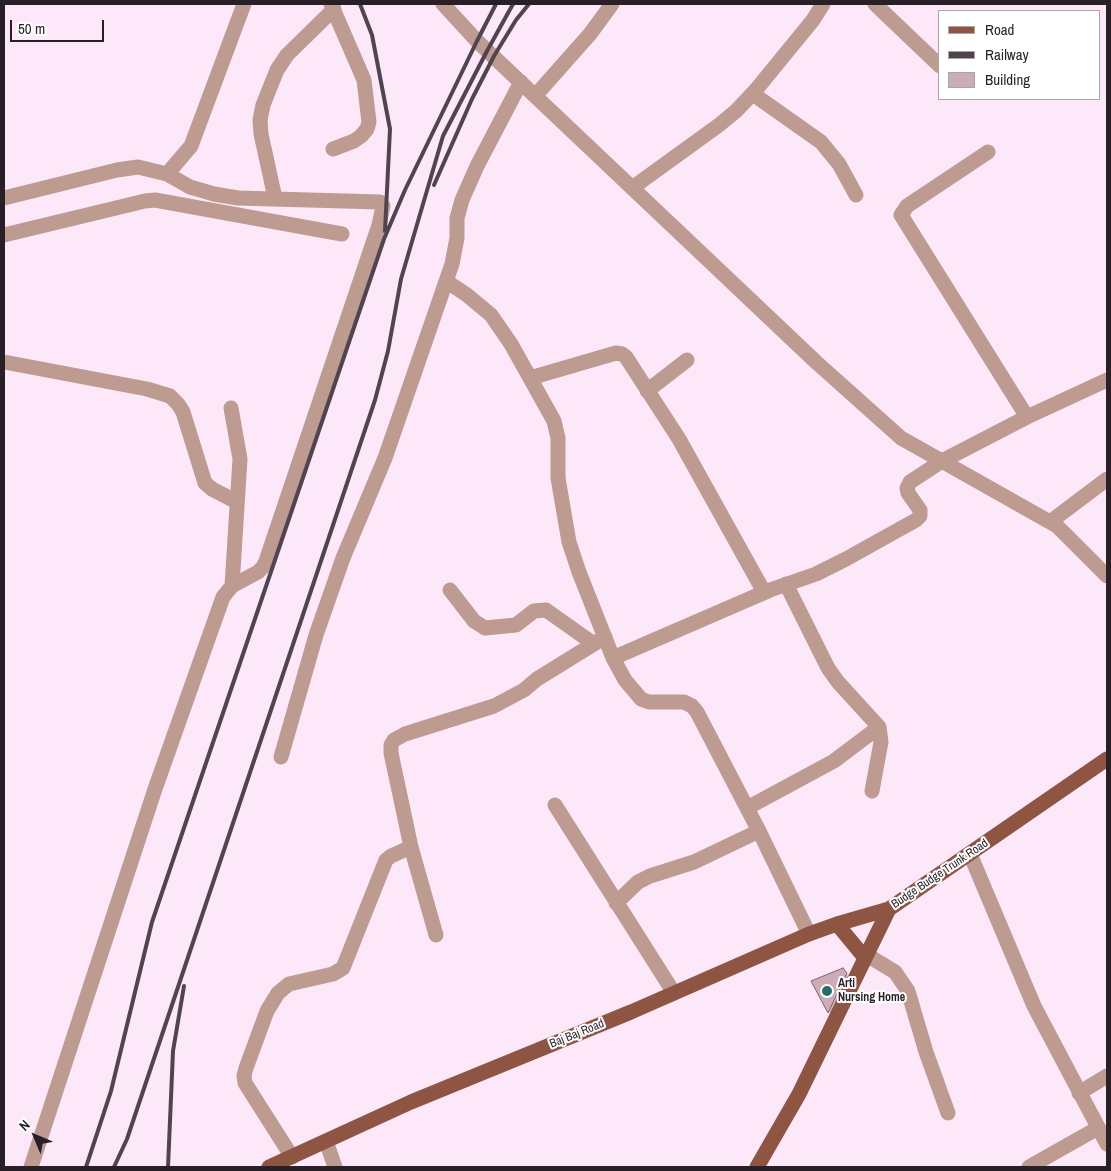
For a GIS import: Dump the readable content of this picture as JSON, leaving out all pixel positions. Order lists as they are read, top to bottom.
{
  "streets": {
    "main road": ["Budge Budge Trunk Road", "Baj Baj Road"]
  },
  "crossings": [
    ["Budge Budge Trunk Road", "Baj Baj Road"]
  ],
  "places": ["Arti Nursing Home"],
  "legend": ["Road", "Railway", "Building"],
  "scale_bar": "50 m",
  "north": "top left"
}
